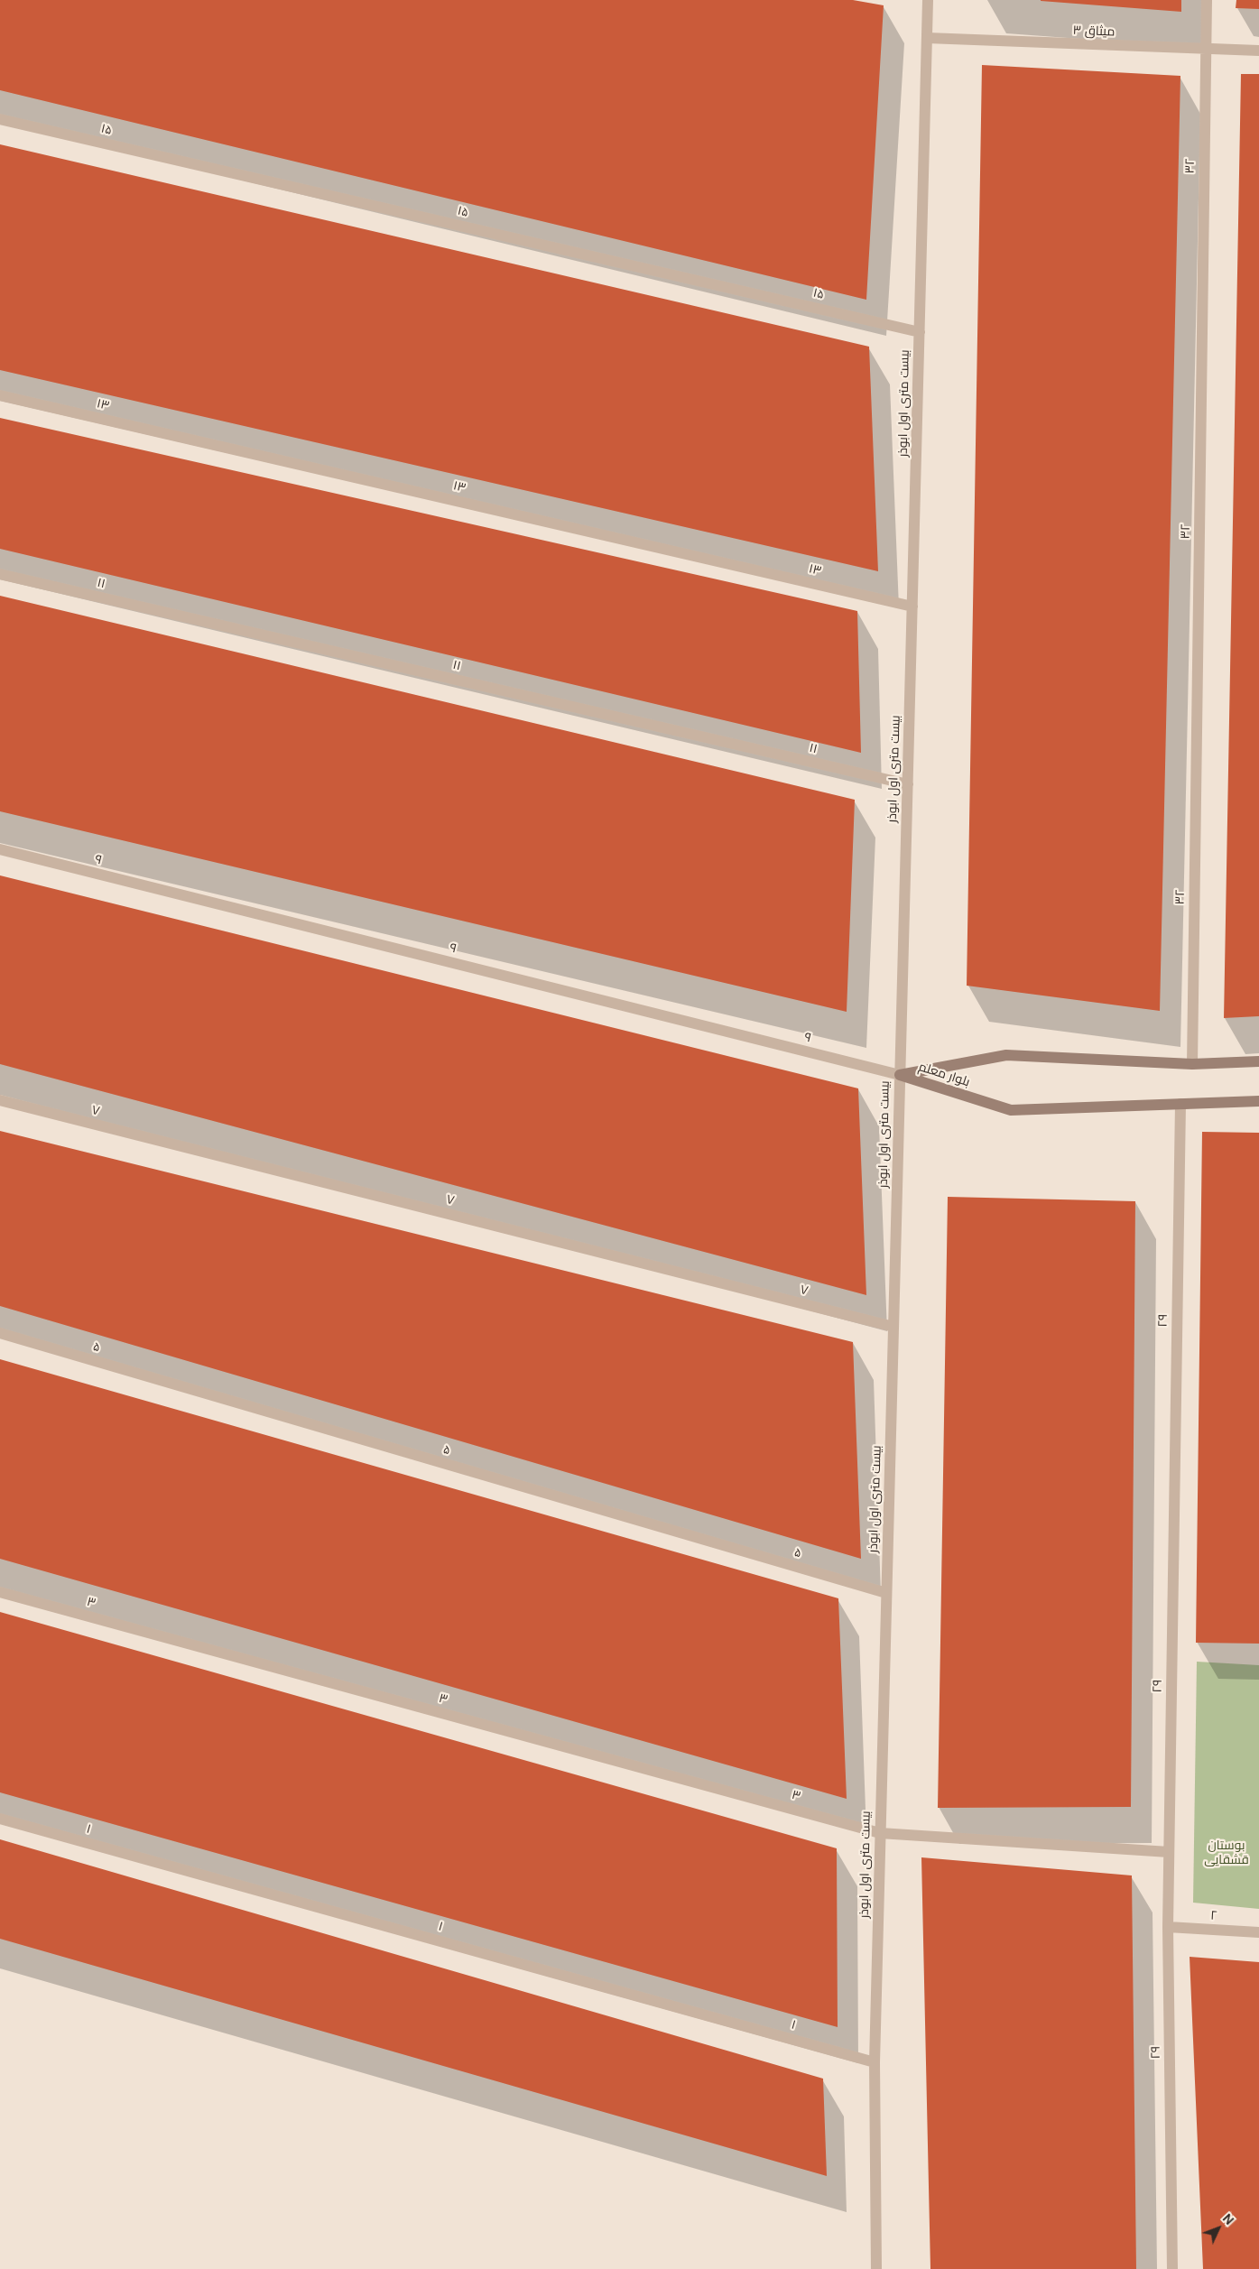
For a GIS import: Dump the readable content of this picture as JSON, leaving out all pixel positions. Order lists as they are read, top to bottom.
{
  "streets": {
    "street": [
      "میثاق ۳",
      "۱۵",
      "۳۲",
      "بیست متری اول ابوذر",
      "۱۳",
      "۱۱",
      "۹",
      "بلوار معلم",
      "۷",
      "۲۹",
      "۵",
      "۳",
      "۱",
      "۲"
    ]
  },
  "crossings": [
    ["میثاق ۳", "۳۲"],
    ["میثاق ۳", "بیست متری اول ابوذر"],
    ["۱۵", "بیست متری اول ابوذر"],
    ["۳۲", "بلوار معلم"],
    ["بیست متری اول ابوذر", "۱۳"],
    ["بیست متری اول ابوذر", "۱۱"],
    ["بیست متری اول ابوذر", "۹"],
    ["بیست متری اول ابوذر", "بلوار معلم"],
    ["بیست متری اول ابوذر", "۷"],
    ["بیست متری اول ابوذر", "۵"],
    ["بیست متری اول ابوذر", "۳"],
    ["بیست متری اول ابوذر", "۱"],
    ["۹", "بلوار معلم"],
    ["بلوار معلم", "۲۹"],
    ["۲۹", "۳"],
    ["۲۹", "۲"]
  ],
  "parks": ["بوستان قشقایی"],
  "north": "top right"
}
